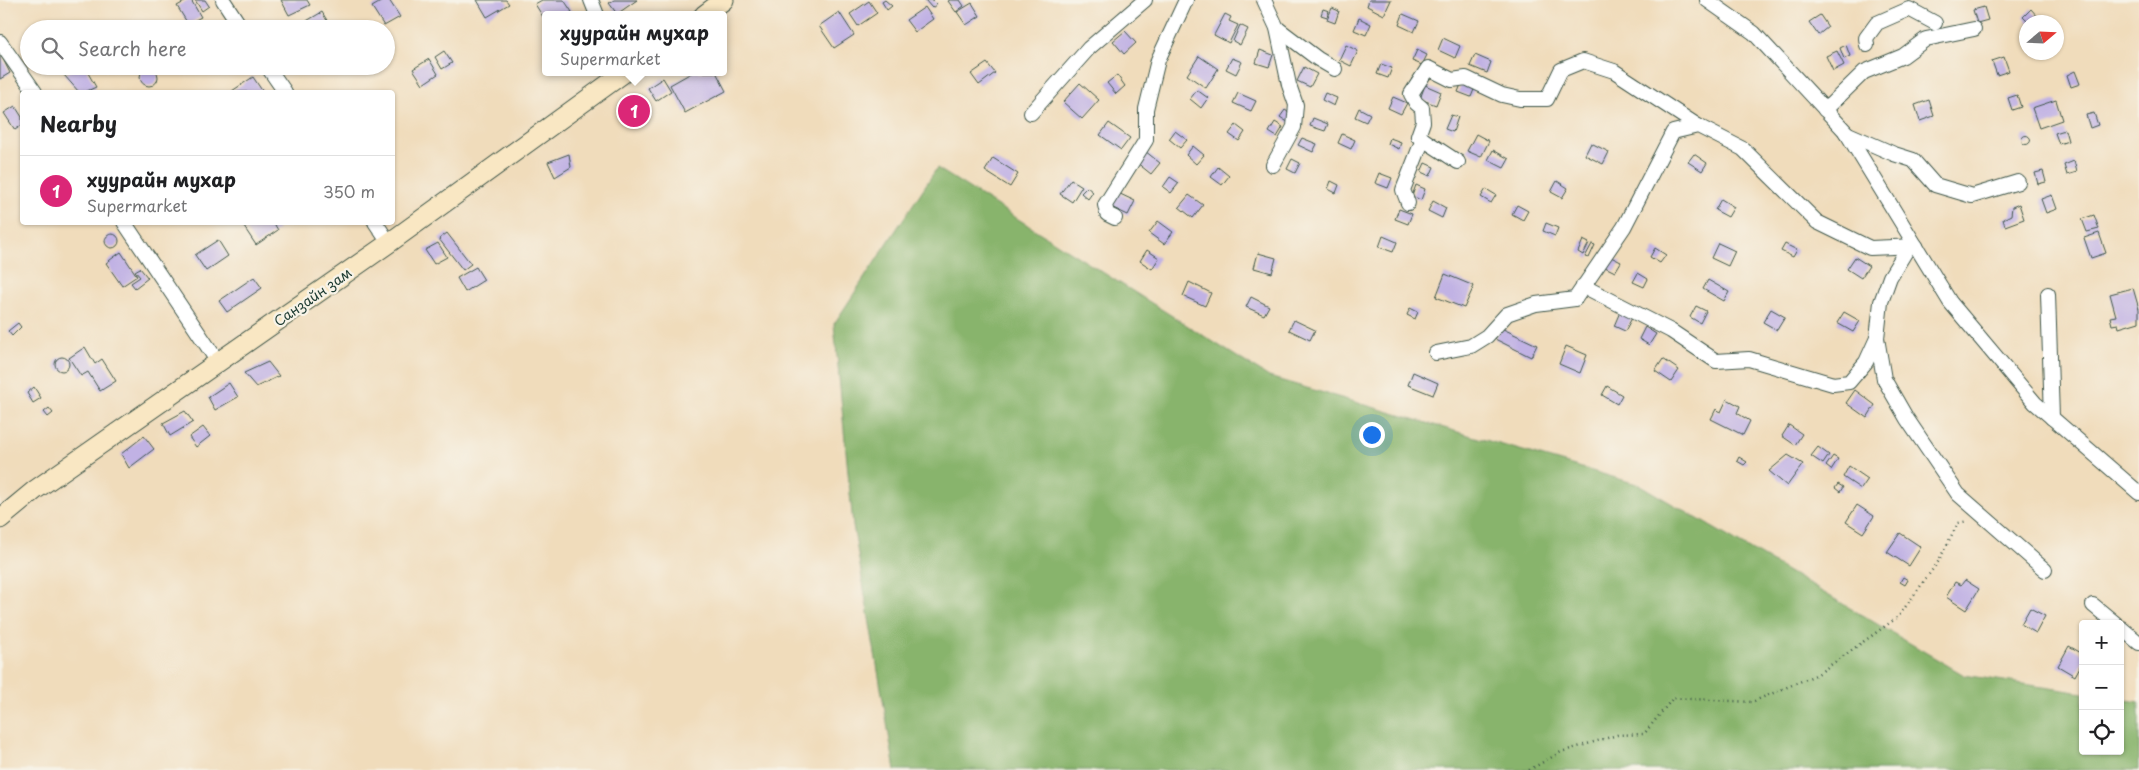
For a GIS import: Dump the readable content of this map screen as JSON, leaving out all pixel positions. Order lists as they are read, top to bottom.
{
  "streets": {
    "main road": ["Санзайн зам"]
  },
  "north": "right",
  "page": {
    "popup": ["хуурайн мухар", "Supermarket"],
    "search": "Search here",
    "heading": "Nearby",
    "pins": "1",
    "list": [
      {
        "mark": "1",
        "name": "хуурайн мухар",
        "note": "Supermarket",
        "value": "350 m"
      }
    ],
    "map_buttons": ["+", "−"]
  }
}
